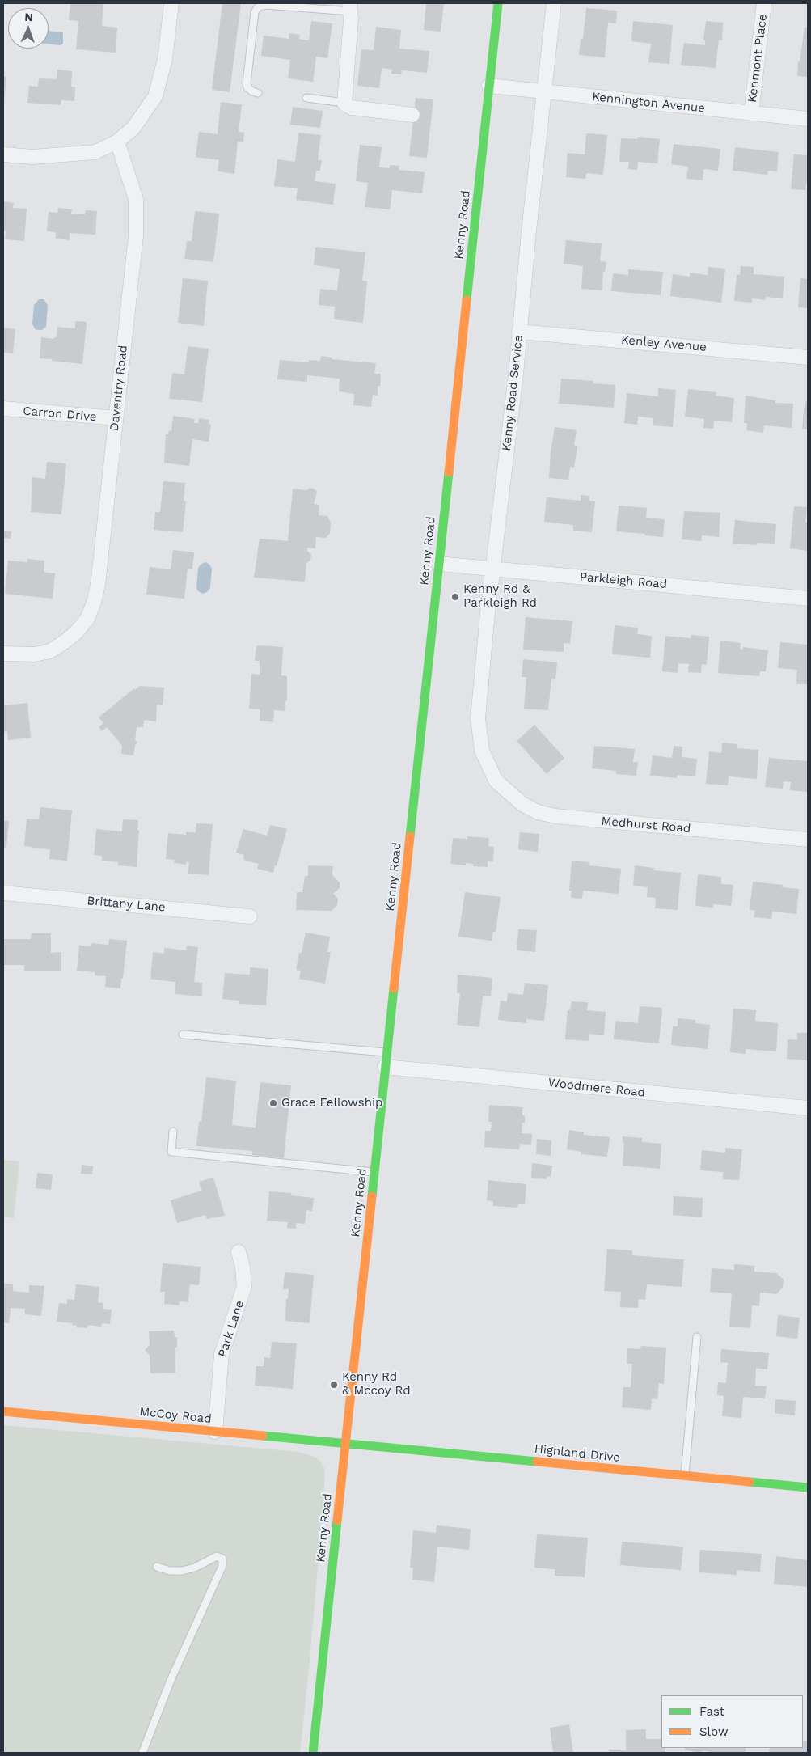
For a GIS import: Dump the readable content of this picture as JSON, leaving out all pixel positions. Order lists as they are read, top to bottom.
{
  "streets": {
    "main road": ["Kenny Road", "McCoy Road", "Highland Drive"],
    "street": [
      "Kenmont Place",
      "Kennington Avenue",
      "Kenley Avenue",
      "Daventry Road",
      "Kenny Road Service",
      "Carron Drive",
      "Parkleigh Road",
      "Medhurst Road",
      "Brittany Lane",
      "Woodmere Road",
      "Park Lane"
    ]
  },
  "crossings": [
    ["Kenmont Place", "Kennington Avenue"],
    ["Kennington Avenue", "Kenny Road"],
    ["Kennington Avenue", "Kenny Road Service"],
    ["Kenny Road", "Parkleigh Road"],
    ["Kenny Road", "Woodmere Road"],
    ["Kenny Road", "McCoy Road"],
    ["Kenny Road", "Highland Drive"],
    ["Kenley Avenue", "Kenny Road Service"],
    ["Daventry Road", "Carron Drive"],
    ["Kenny Road Service", "Parkleigh Road"],
    ["Kenny Road Service", "Medhurst Road"],
    ["Park Lane", "McCoy Road"],
    ["McCoy Road", "Highland Drive"]
  ],
  "places": ["Kenny Rd & Parkleigh Rd", "Grace Fellowship", "Kenny Rd & Mccoy Rd"],
  "legend": ["Fast", "Slow"],
  "north": "top"
}
